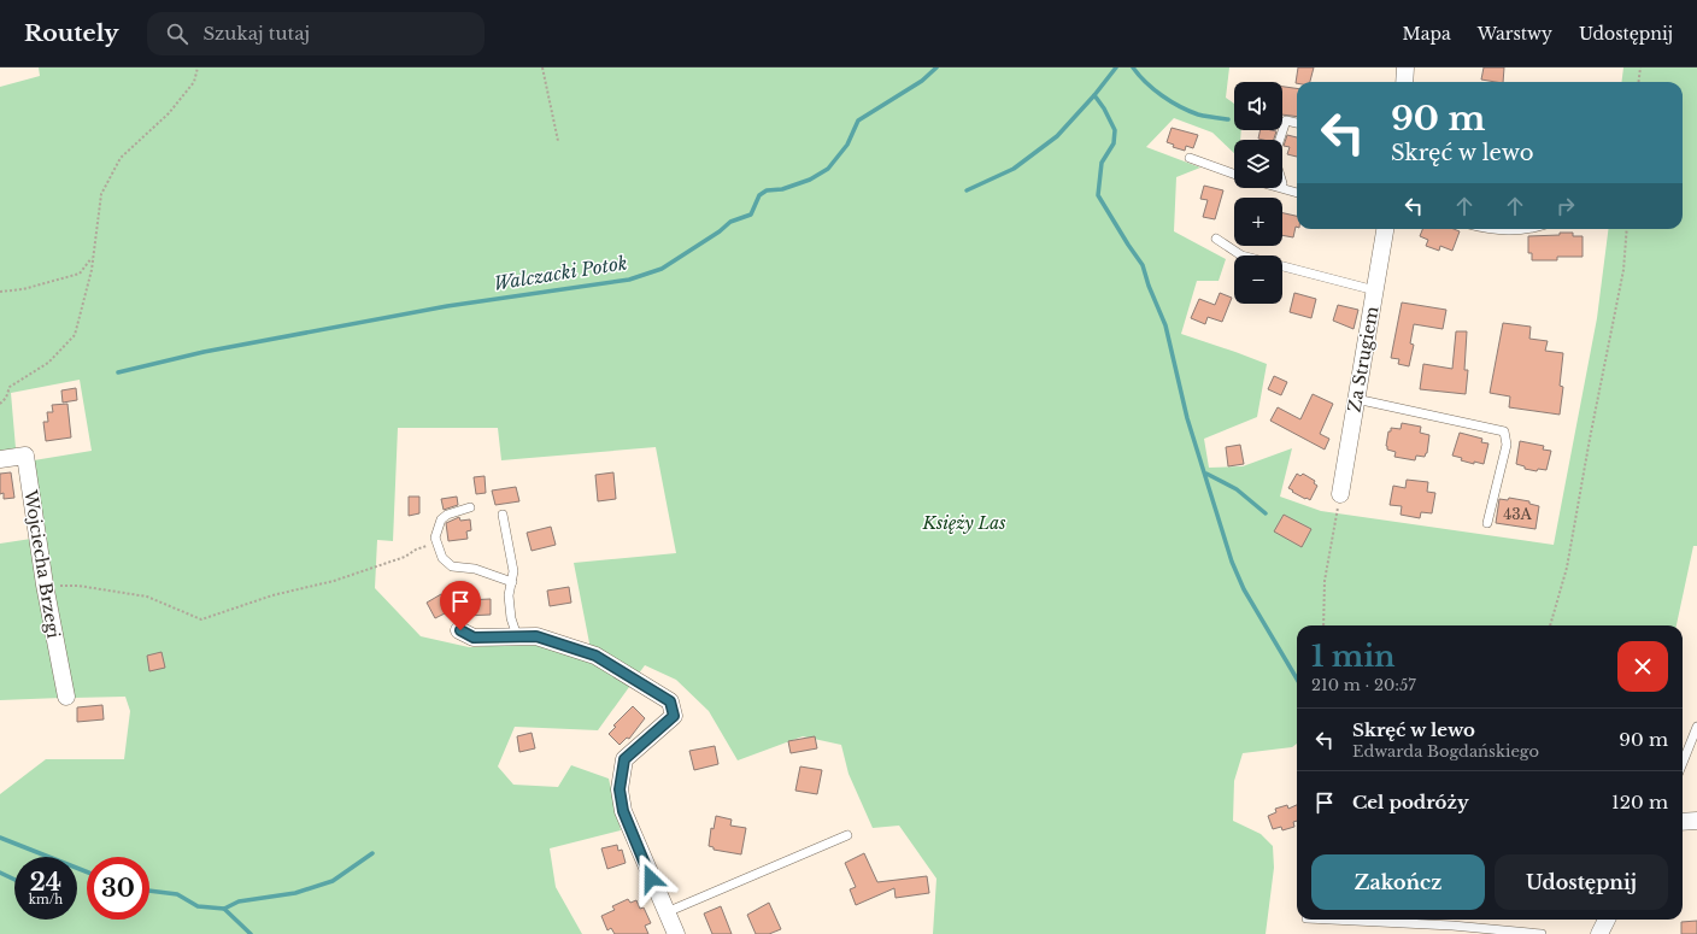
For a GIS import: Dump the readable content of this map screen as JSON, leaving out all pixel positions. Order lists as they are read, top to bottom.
{
  "streets": {
    "street": ["Za Strugiem", "Wojciecha Brzegi"]
  },
  "water": ["Walczacki Potok"],
  "parks": ["Księży Las"],
  "house_numbers": ["43A"],
  "page": {
    "header": "Routely",
    "search": "Szukaj tutaj",
    "nav": ["Mapa", "Warstwy", "Udostępnij"],
    "map_buttons": ["+", "−"],
    "turn": ["90 m", "Skręć w lewo"],
    "heading": ["1 min", "210 m · 20:57"],
    "list": [
      {
        "name": "Skręć w lewo",
        "note": "Edwarda Bogdańskiego",
        "value": "90 m"
      },
      {
        "name": "Cel podróży",
        "value": "120 m"
      }
    ],
    "buttons": ["Zakończ", "Udostępnij"],
    "speed": "24 km/h",
    "limit": "30"
  }
}
